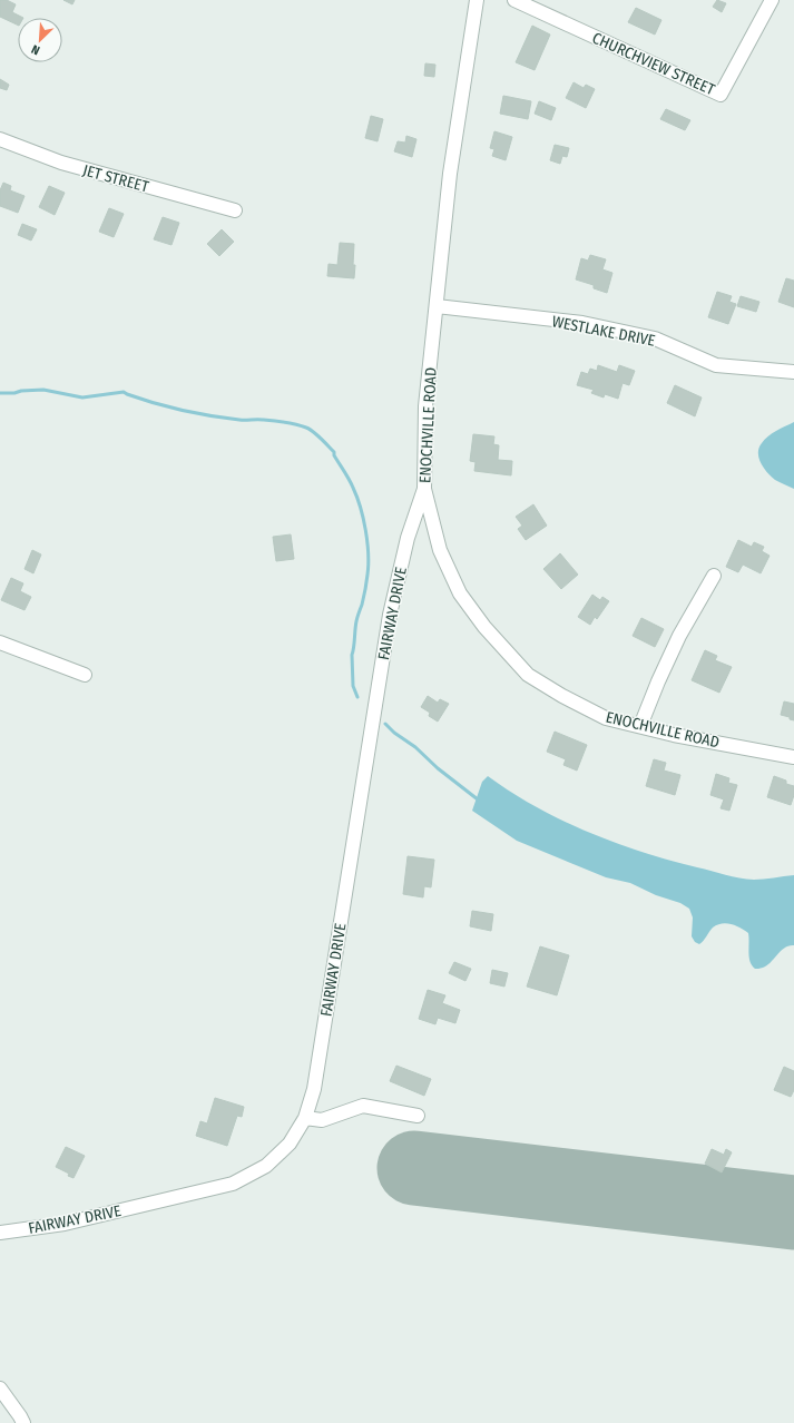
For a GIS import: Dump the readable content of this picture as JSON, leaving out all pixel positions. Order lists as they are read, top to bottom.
{
  "streets": {
    "street": [
      "CHURCHVIEW STREET",
      "JET STREET",
      "WESTLAKE DRIVE",
      "ENOCHVILLE ROAD",
      "FAIRWAY DRIVE"
    ]
  },
  "crossings": [
    ["WESTLAKE DRIVE", "ENOCHVILLE ROAD"],
    ["ENOCHVILLE ROAD", "FAIRWAY DRIVE"]
  ],
  "north": "bottom left"
}
